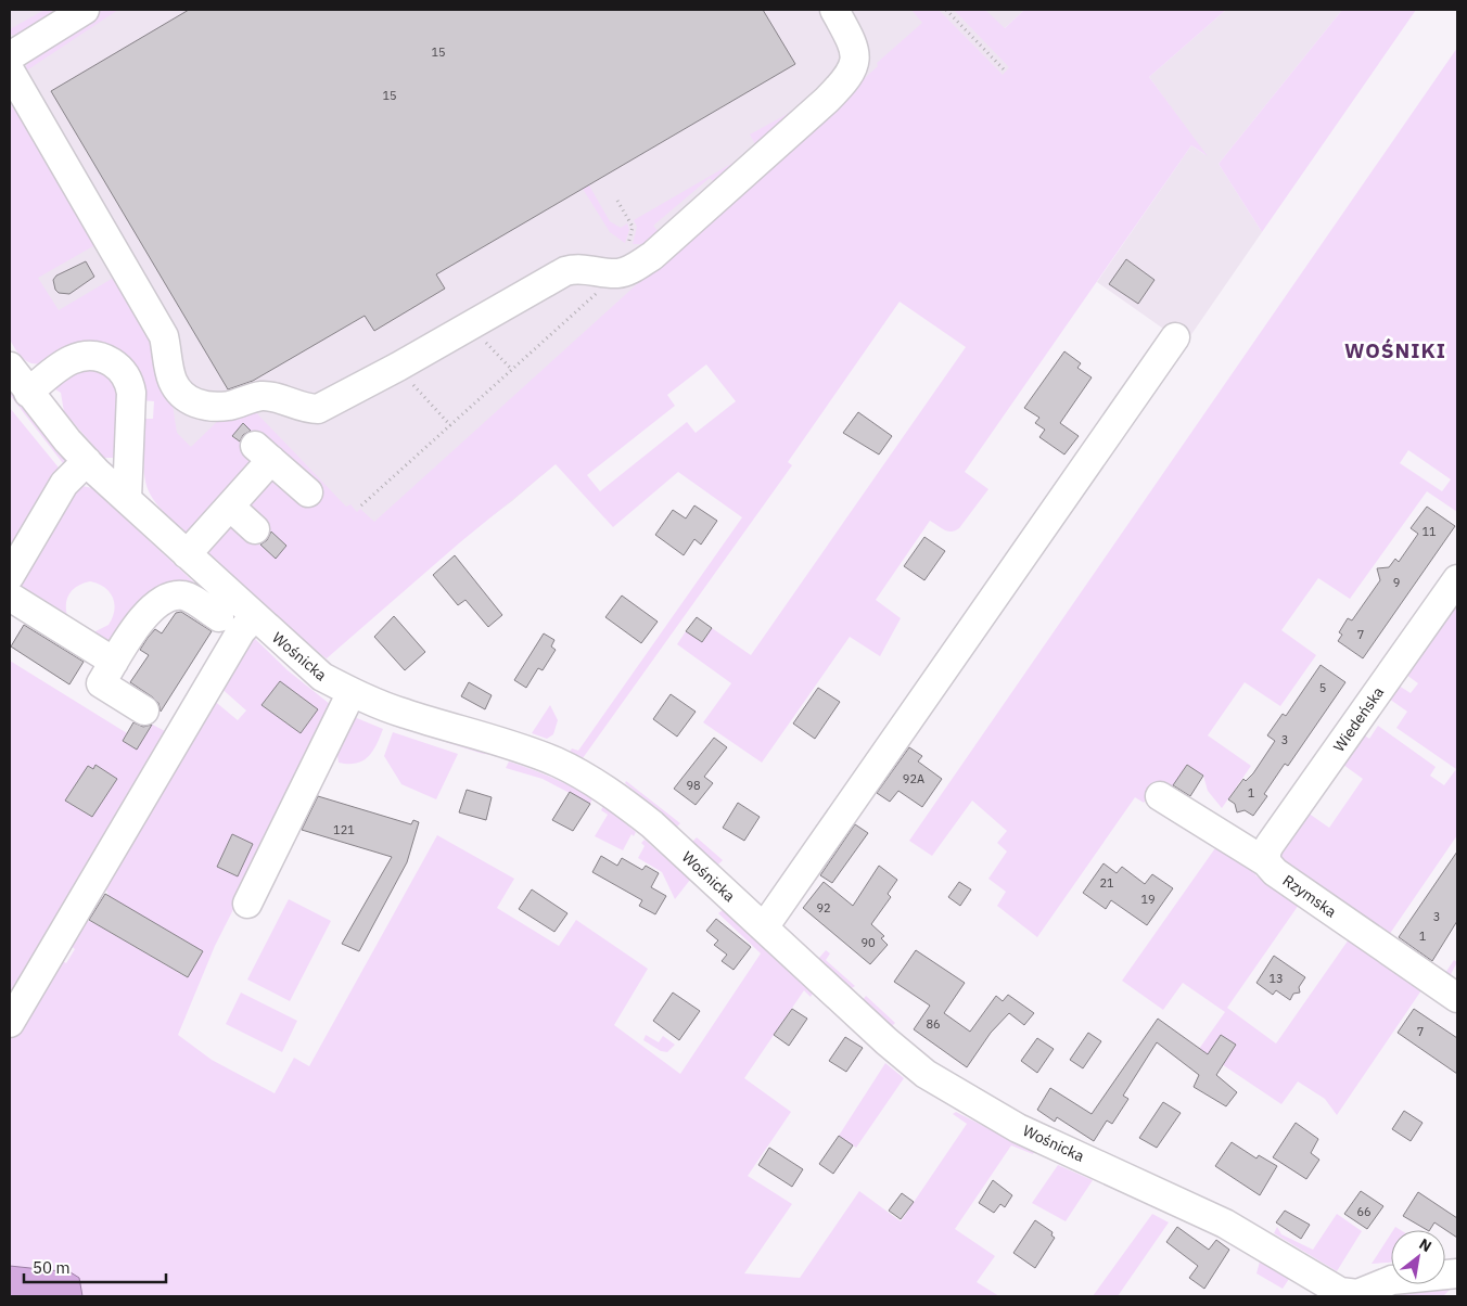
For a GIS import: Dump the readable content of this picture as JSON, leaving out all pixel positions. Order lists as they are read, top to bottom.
{
  "streets": {
    "street": ["Wośnicka", "Wiedeńska", "Rzymska"]
  },
  "crossings": [
    ["Wiedeńska", "Rzymska"]
  ],
  "districts": ["WOŚNIKI"],
  "house_numbers": [
    "15",
    "15",
    "11",
    "9",
    "7",
    "5",
    "3",
    "92A",
    "98",
    "1",
    "121",
    "21",
    "19",
    "92",
    "3",
    "1",
    "90",
    "13",
    "86",
    "7",
    "66"
  ],
  "scale_bar": "50 m",
  "north": "top right"
}
